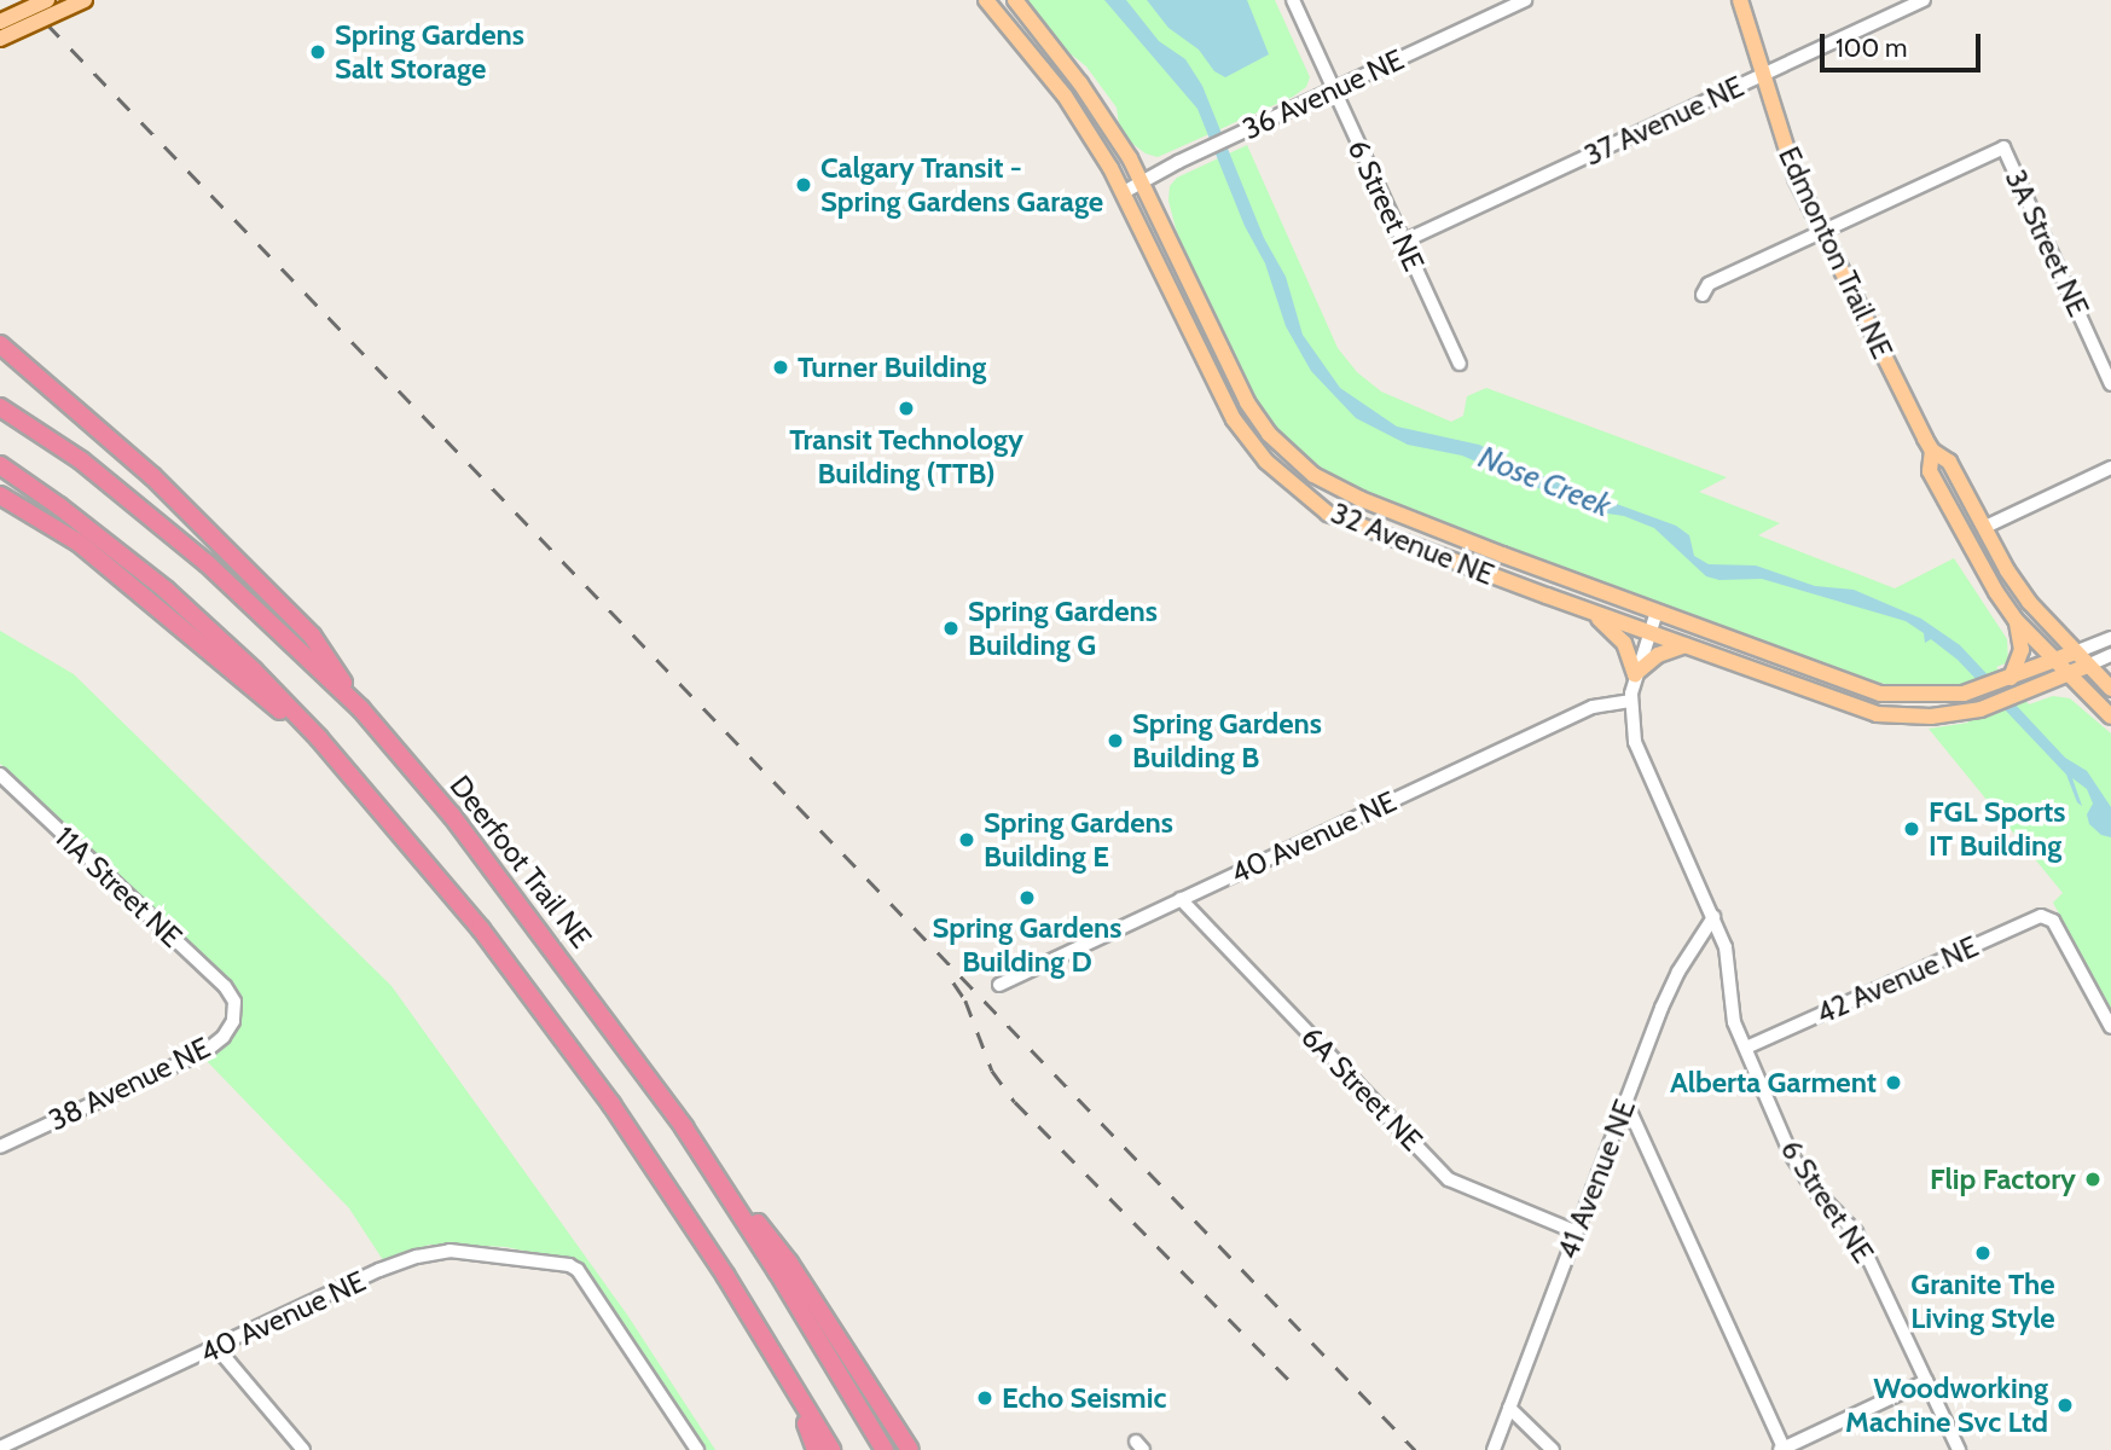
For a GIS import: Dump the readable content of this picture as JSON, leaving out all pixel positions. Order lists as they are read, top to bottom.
{
  "streets": {
    "highway": ["Deerfoot Trail NE"],
    "main road": ["Edmonton Trail NE", "32 Avenue NE"],
    "street": [
      "36 Avenue NE",
      "37 Avenue NE",
      "6 Street NE",
      "3A Street NE",
      "40 Avenue NE",
      "11A Street NE",
      "42 Avenue NE",
      "38 Avenue NE",
      "6A Street NE",
      "41 Avenue NE"
    ]
  },
  "crossings": [
    ["36 Avenue NE", "6 Street NE"],
    ["36 Avenue NE", "32 Avenue NE"],
    ["37 Avenue NE", "6 Street NE"],
    ["37 Avenue NE", "Edmonton Trail NE"],
    ["6 Street NE", "32 Avenue NE"],
    ["6 Street NE", "40 Avenue NE"],
    ["6 Street NE", "42 Avenue NE"],
    ["6 Street NE", "41 Avenue NE"],
    ["3A Street NE", "Edmonton Trail NE"],
    ["Edmonton Trail NE", "32 Avenue NE"],
    ["40 Avenue NE", "6A Street NE"],
    ["11A Street NE", "38 Avenue NE"],
    ["6A Street NE", "41 Avenue NE"]
  ],
  "water": ["Nose Creek"],
  "places": [
    "Spring Gardens Salt Storage",
    "Calgary Transit - Spring Gardens Garage",
    "Turner Building",
    "Transit Technology Building (TTB)",
    "Spring Gardens Building G",
    "Spring Gardens Building B",
    "FGL Sports IT Building",
    "Spring Gardens Building E",
    "Spring Gardens Building D",
    "Alberta Garment",
    "Flip Factory",
    "Granite The Living Style",
    "Echo Seismic",
    "Woodworking Machine Svc Ltd"
  ],
  "scale_bar": "100 m"
}
